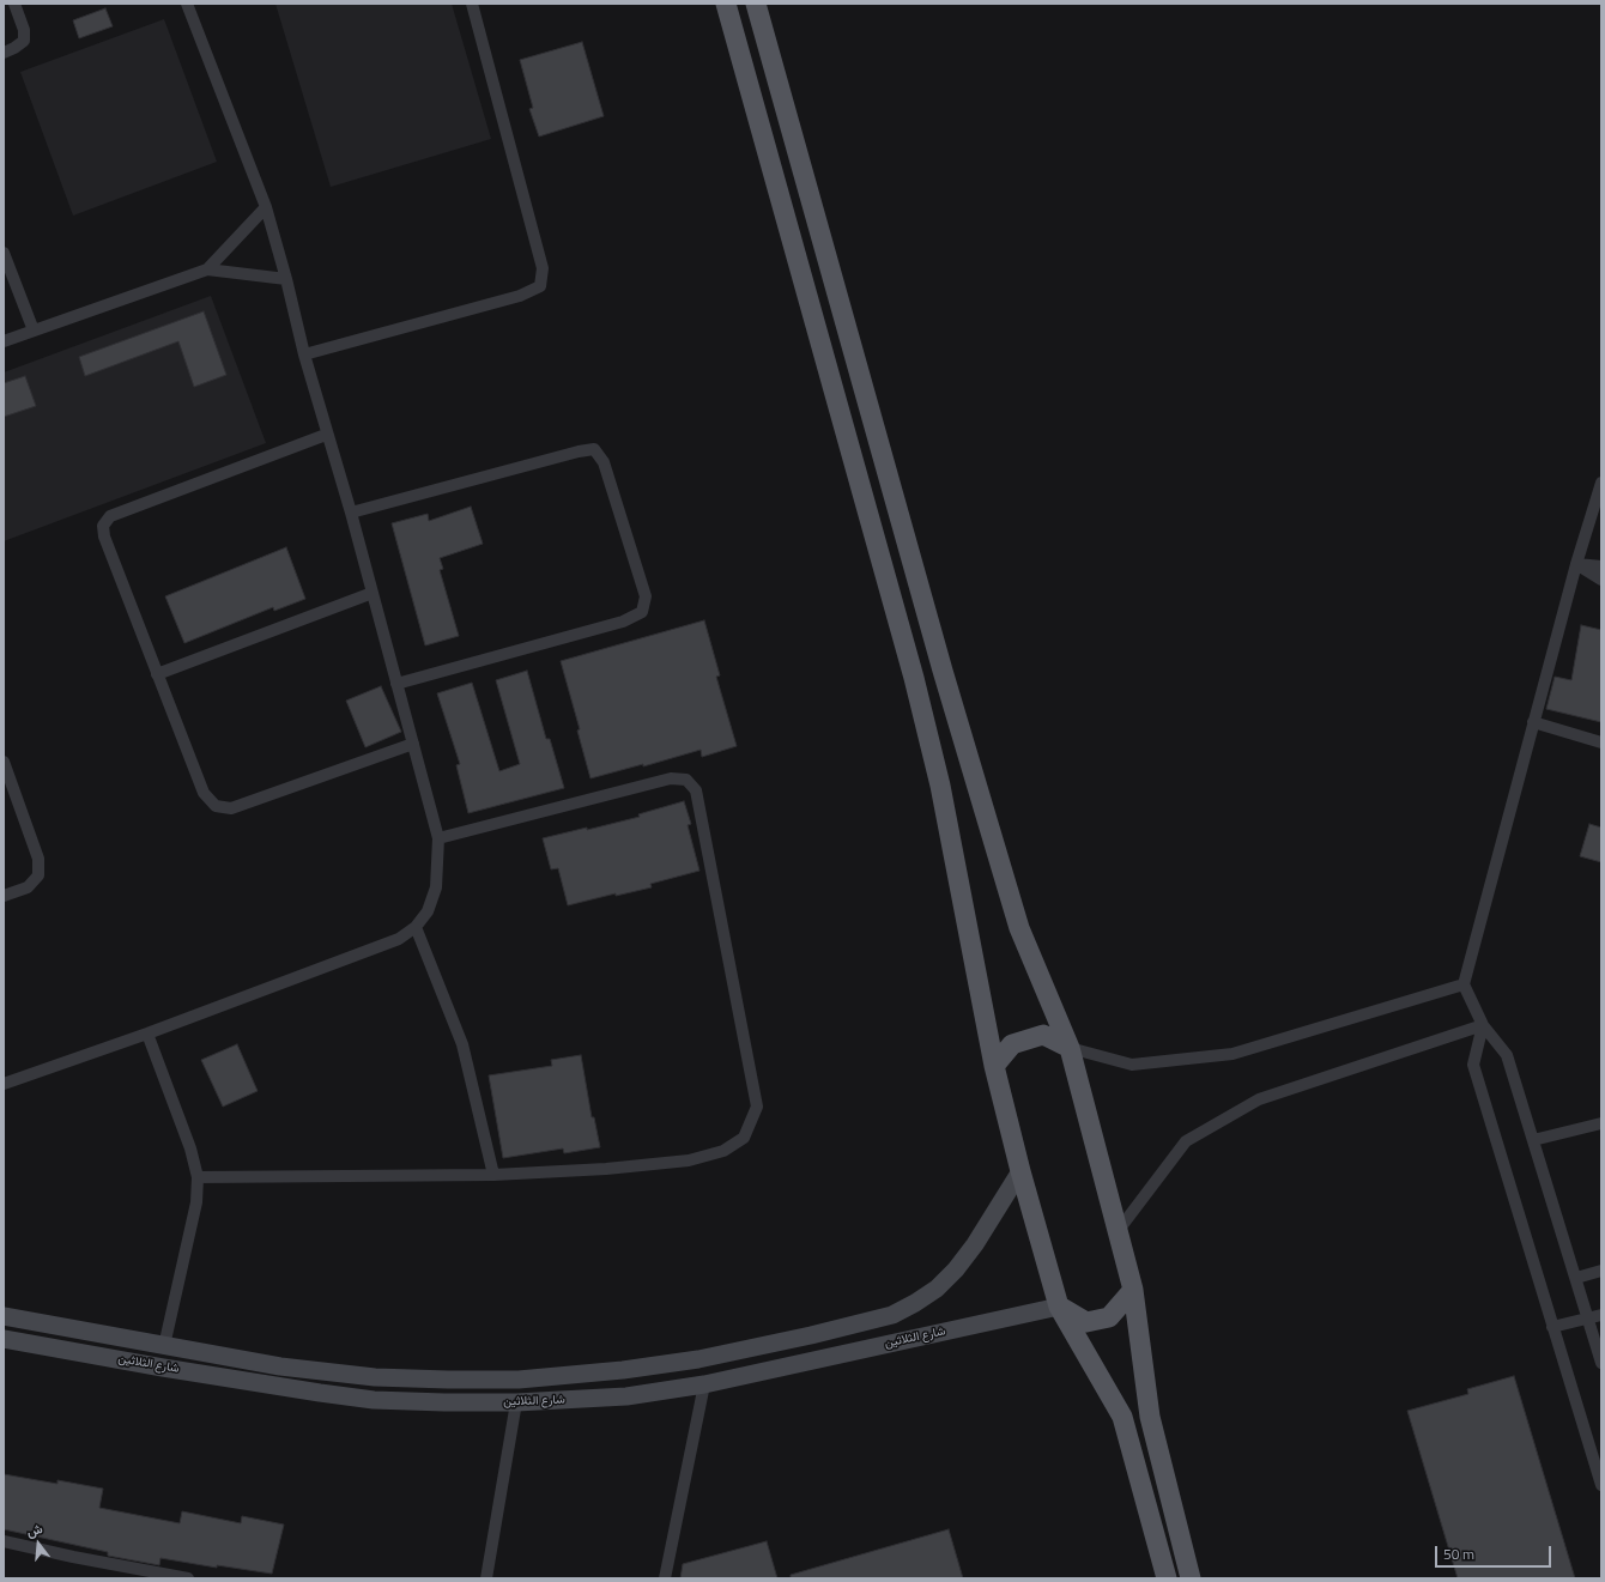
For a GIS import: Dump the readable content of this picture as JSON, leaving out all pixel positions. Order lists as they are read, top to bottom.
{
  "streets": {
    "main road": ["شارع الثلاثين"]
  },
  "scale_bar": "50 m",
  "north": "top"
}
